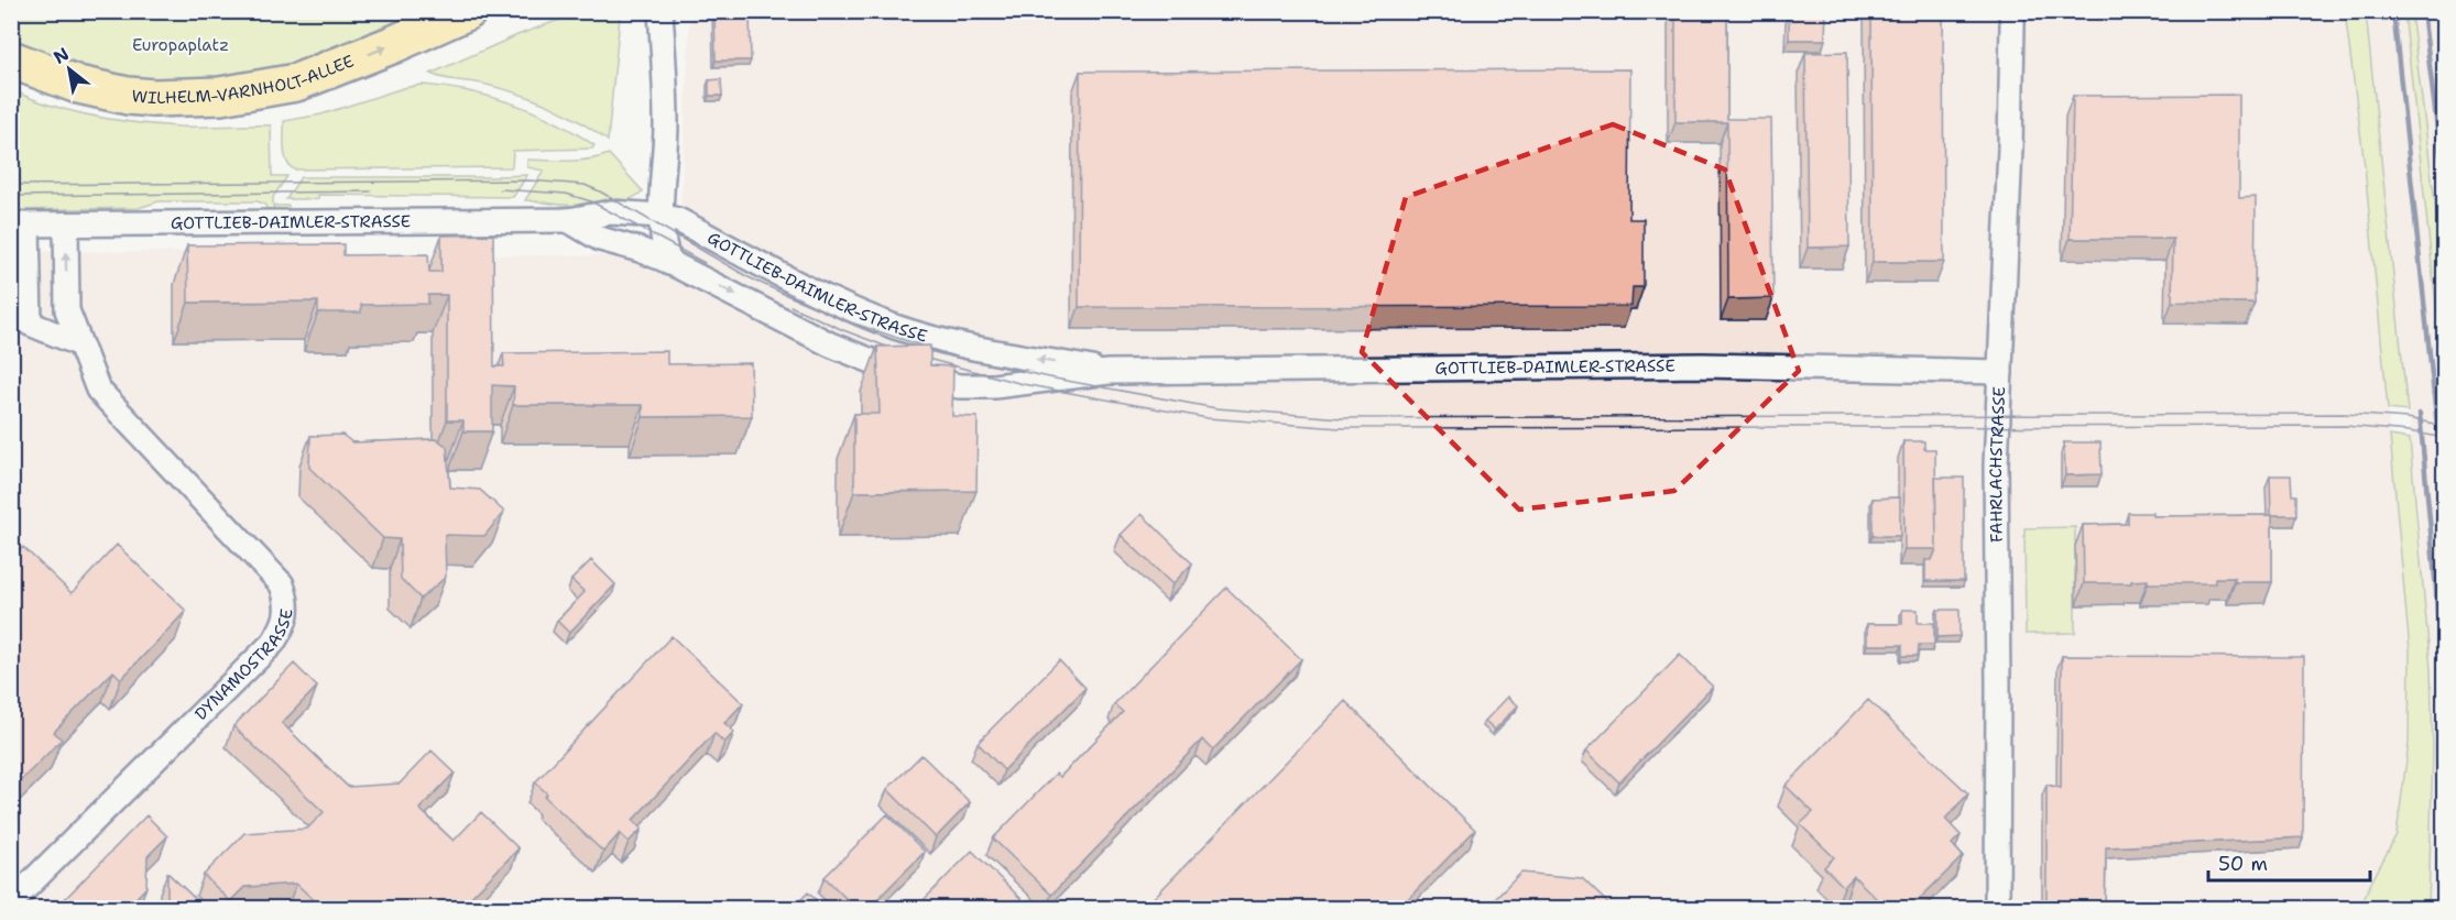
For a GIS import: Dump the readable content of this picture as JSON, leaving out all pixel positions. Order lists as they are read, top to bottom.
{
  "streets": {
    "main road": ["WILHELM-VARNHOLT-ALLEE"],
    "street": ["GOTTLIEB-DAIMLER-STRASSE", "FAHRLACHSTRASSE", "DYNAMOSTRASSE"]
  },
  "crossings": [
    ["GOTTLIEB-DAIMLER-STRASSE", "FAHRLACHSTRASSE"],
    ["GOTTLIEB-DAIMLER-STRASSE", "DYNAMOSTRASSE"]
  ],
  "one_way": ["WILHELM-VARNHOLT-ALLEE"],
  "parks": ["Europaplatz"],
  "scale_bar": "50 m",
  "north": "top left"
}
